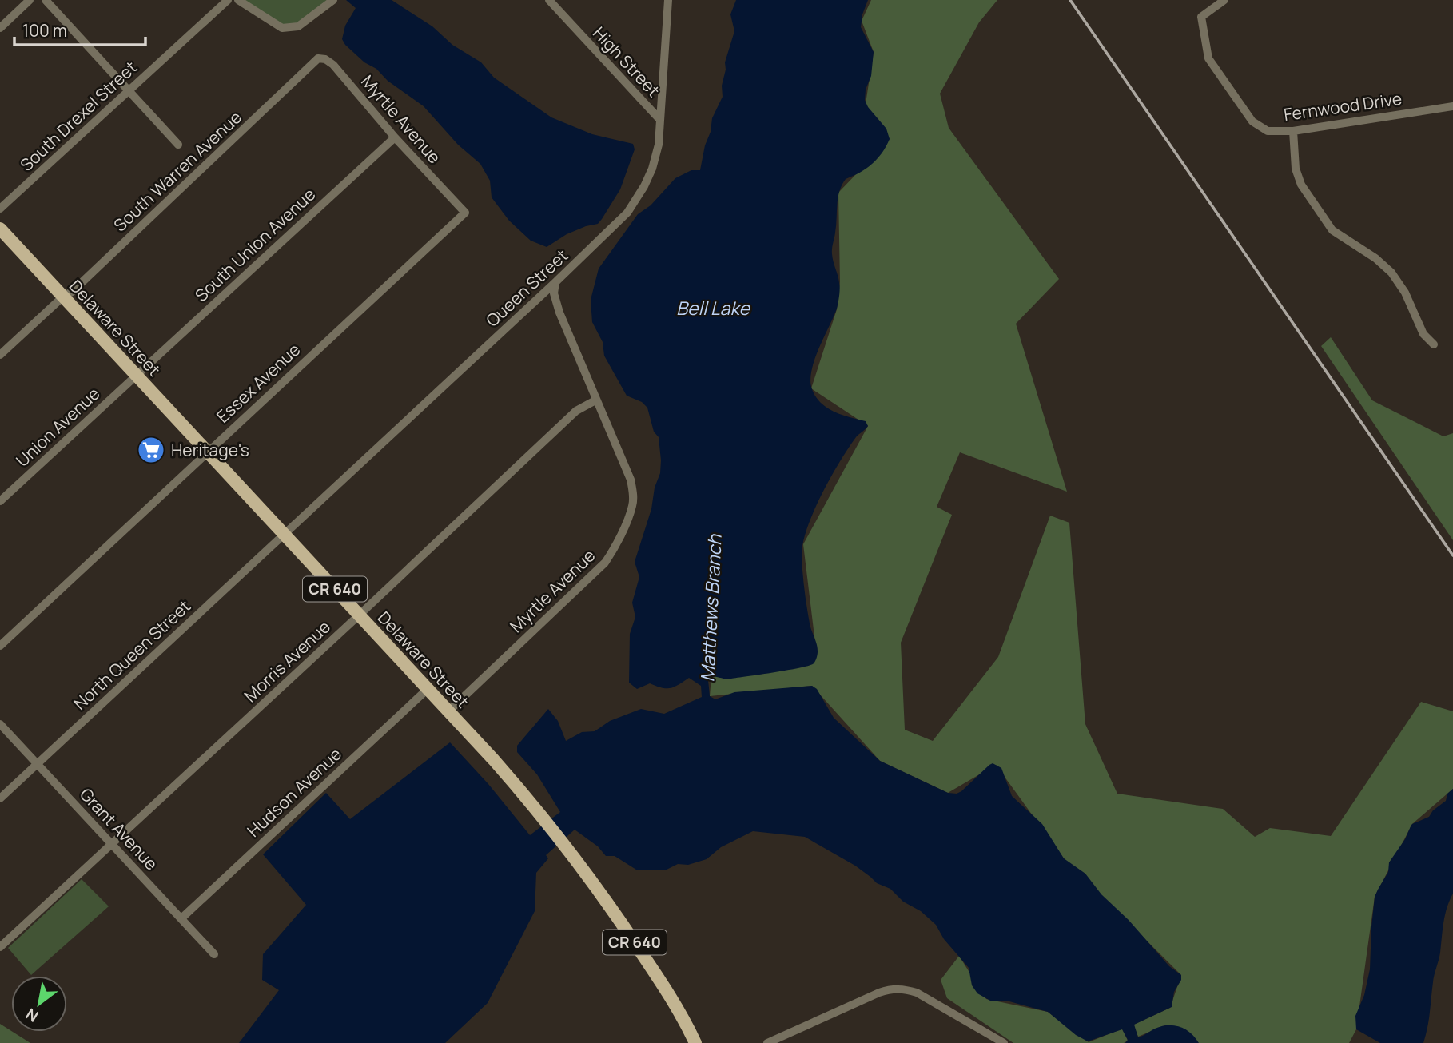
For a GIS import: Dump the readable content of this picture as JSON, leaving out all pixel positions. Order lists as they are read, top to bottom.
{
  "streets": {
    "main road": ["Delaware Street", "CR 640"],
    "street": [
      "High Street",
      "Fernwood Drive",
      "South Drexel Street",
      "Myrtle Avenue",
      "South Warren Avenue",
      "South Union Avenue",
      "Queen Street",
      "Essex Avenue",
      "Union Avenue",
      "North Queen Street",
      "Morris Avenue",
      "Hudson Avenue",
      "Grant Avenue"
    ]
  },
  "crossings": [
    ["High Street", "Queen Street"],
    ["Myrtle Avenue", "South Warren Avenue"],
    ["Myrtle Avenue", "South Union Avenue"],
    ["Myrtle Avenue", "Queen Street"],
    ["Myrtle Avenue", "Delaware Street"],
    ["Myrtle Avenue", "Essex Avenue"],
    ["Myrtle Avenue", "Morris Avenue"],
    ["South Warren Avenue", "Delaware Street"],
    ["South Union Avenue", "Delaware Street"],
    ["South Union Avenue", "Union Avenue"],
    ["Queen Street", "Delaware Street"],
    ["Queen Street", "North Queen Street"],
    ["Delaware Street", "Essex Avenue"],
    ["Delaware Street", "Union Avenue"],
    ["Delaware Street", "North Queen Street"],
    ["Delaware Street", "Morris Avenue"],
    ["Delaware Street", "Hudson Avenue"],
    ["North Queen Street", "Grant Avenue"],
    ["Morris Avenue", "Grant Avenue"],
    ["Hudson Avenue", "Grant Avenue"]
  ],
  "water": ["Bell Lake", "Matthews Branch"],
  "places": {
    "supermarket": ["Heritage's"]
  },
  "scale_bar": "100 m",
  "north": "bottom left"
}
